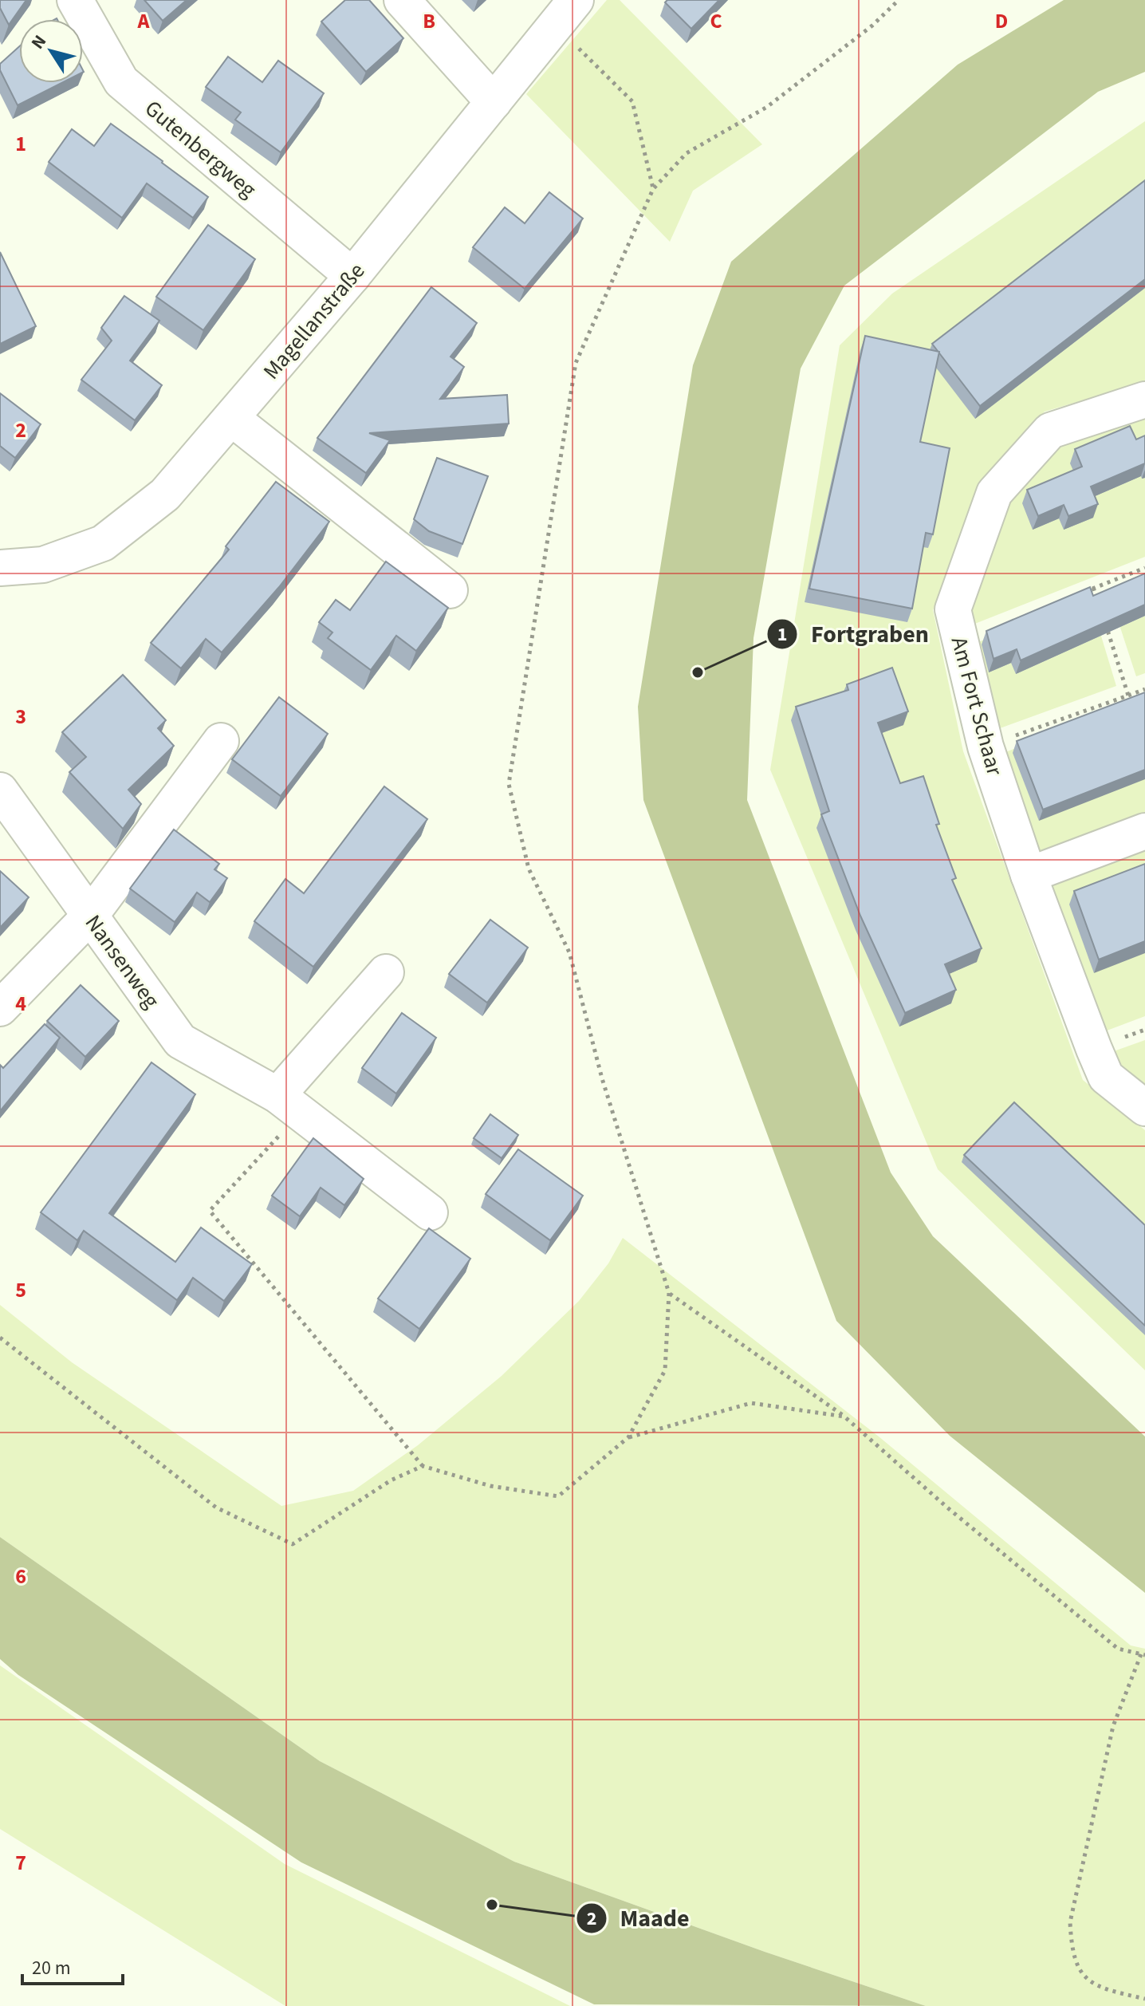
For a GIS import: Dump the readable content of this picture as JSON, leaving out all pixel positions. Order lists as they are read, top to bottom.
{
  "streets": {
    "street": [
      "Gutenbergweg",
      "Magellanstraße",
      "Am Fort Schaar",
      "Nansenweg"
    ]
  },
  "crossings": [
    ["Gutenbergweg", "Magellanstraße"]
  ],
  "places": ["Fortgraben", "Maade"],
  "scale_bar": "20 m",
  "north": "top left",
  "grid": {
    "columns": [
      "A",
      "B",
      "C",
      "D"
    ],
    "rows": [
      "1",
      "2",
      "3",
      "4",
      "5",
      "6",
      "7"
    ]
  }
}
